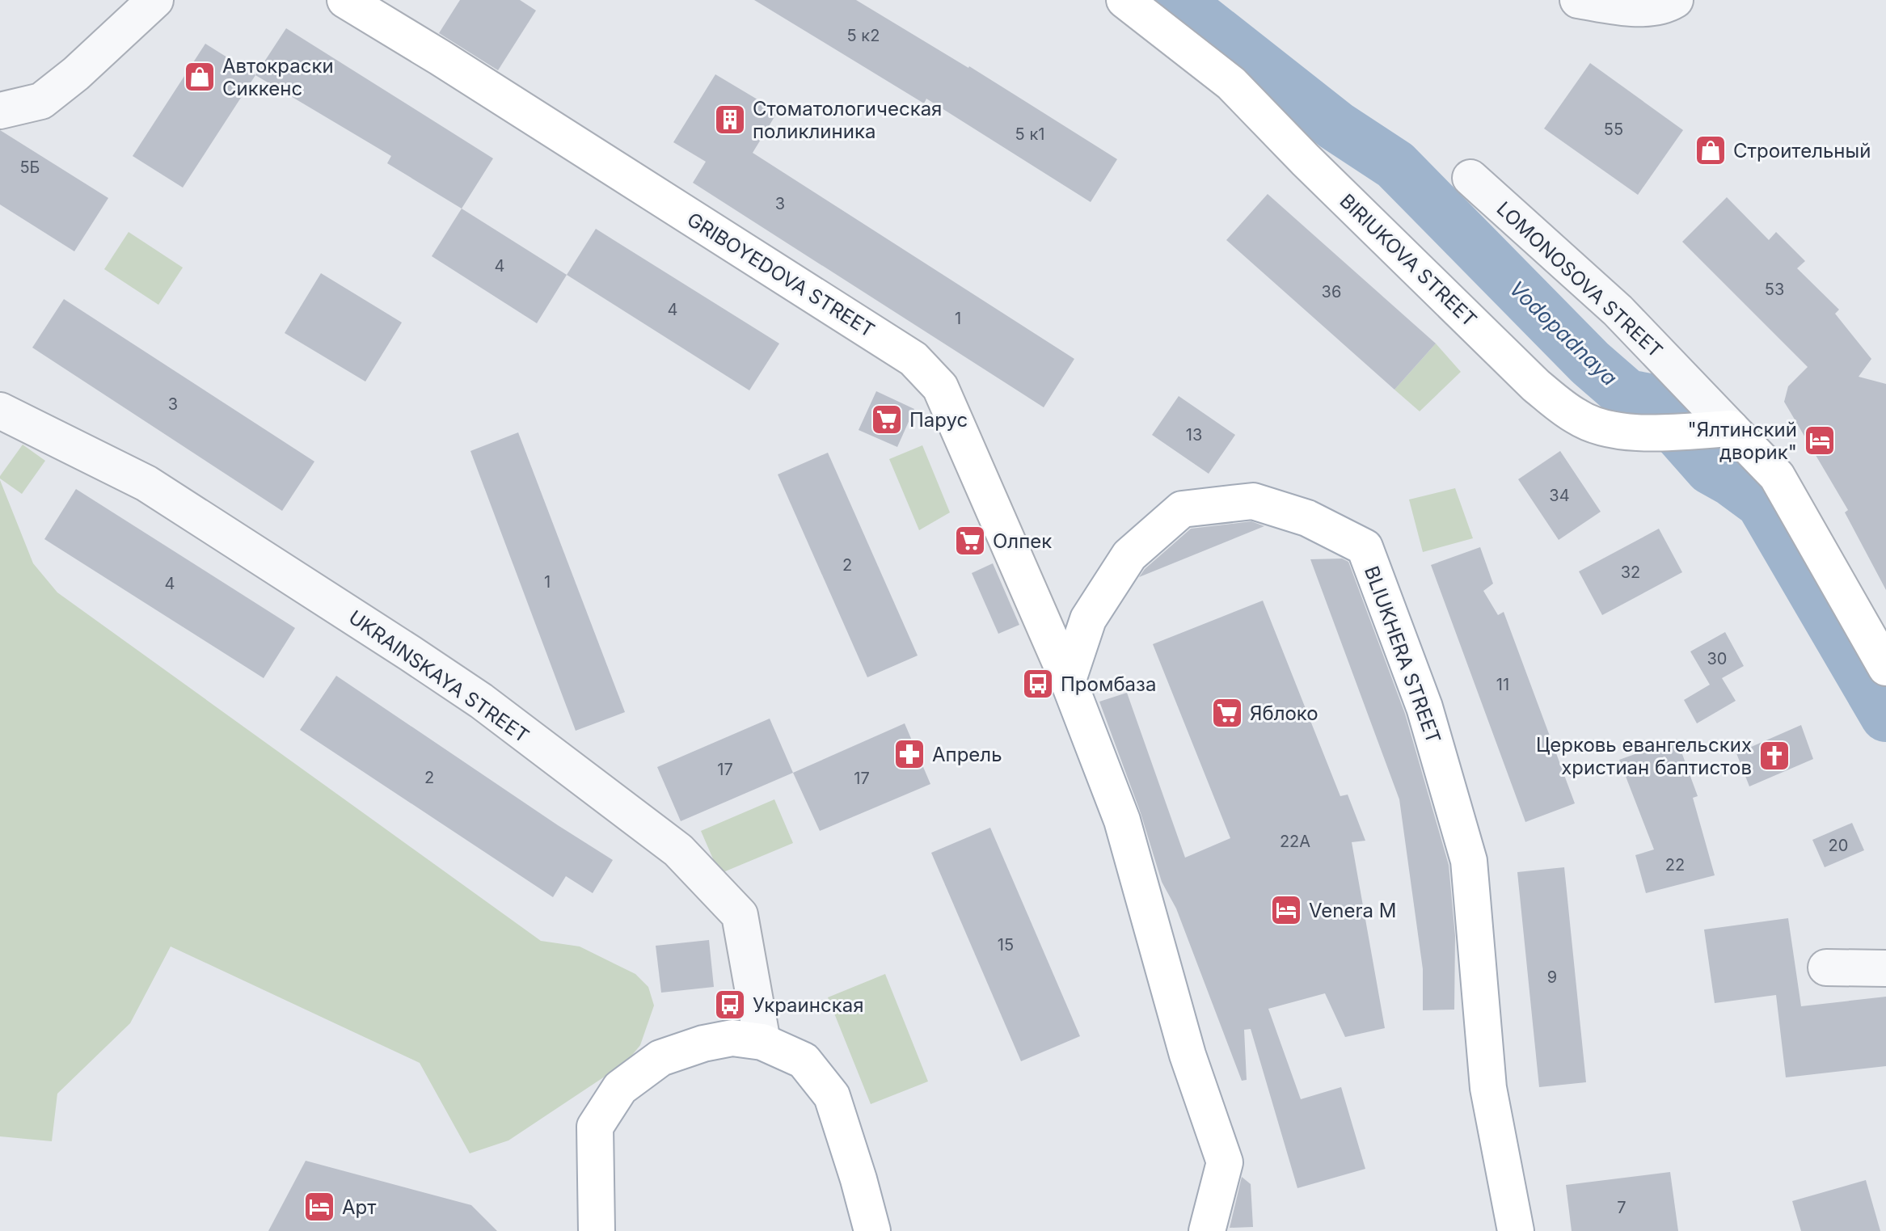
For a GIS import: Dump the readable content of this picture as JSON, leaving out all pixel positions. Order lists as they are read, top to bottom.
{
  "streets": {
    "main road": [
      "BIRIUKOVA STREET",
      "GRIBOYEDOVA STREET",
      "LOMONOSOVA STREET",
      "BLIUKHERA STREET"
    ],
    "street": ["UKRAINSKAYA STREET"]
  },
  "crossings": [
    ["BIRIUKOVA STREET", "LOMONOSOVA STREET"],
    ["GRIBOYEDOVA STREET", "BLIUKHERA STREET"]
  ],
  "water": ["Vodopadnaya"],
  "places": {
    "shop": ["Автокраски Сиккенс", "Строительный"],
    "building": ["Стоматологическая поликлиника"],
    "supermarket": ["Парус", "Олпек", "Яблоко"],
    "hotel": ["\"Ялтинский дворик\"", "Venera M", "Арт"],
    "bus stop": ["Промбаза", "Украинская"],
    "pharmacy": ["Апрель"],
    "church": ["Церковь евангельских христиан баптистов"]
  },
  "house_numbers": [
    "5 к2",
    "55",
    "5 к1",
    "5Б",
    "3",
    "4",
    "53",
    "36",
    "4",
    "1",
    "3",
    "13",
    "34",
    "2",
    "32",
    "1",
    "4",
    "30",
    "11",
    "17",
    "2",
    "17",
    "22А",
    "20",
    "22",
    "15",
    "9",
    "7"
  ]
}
